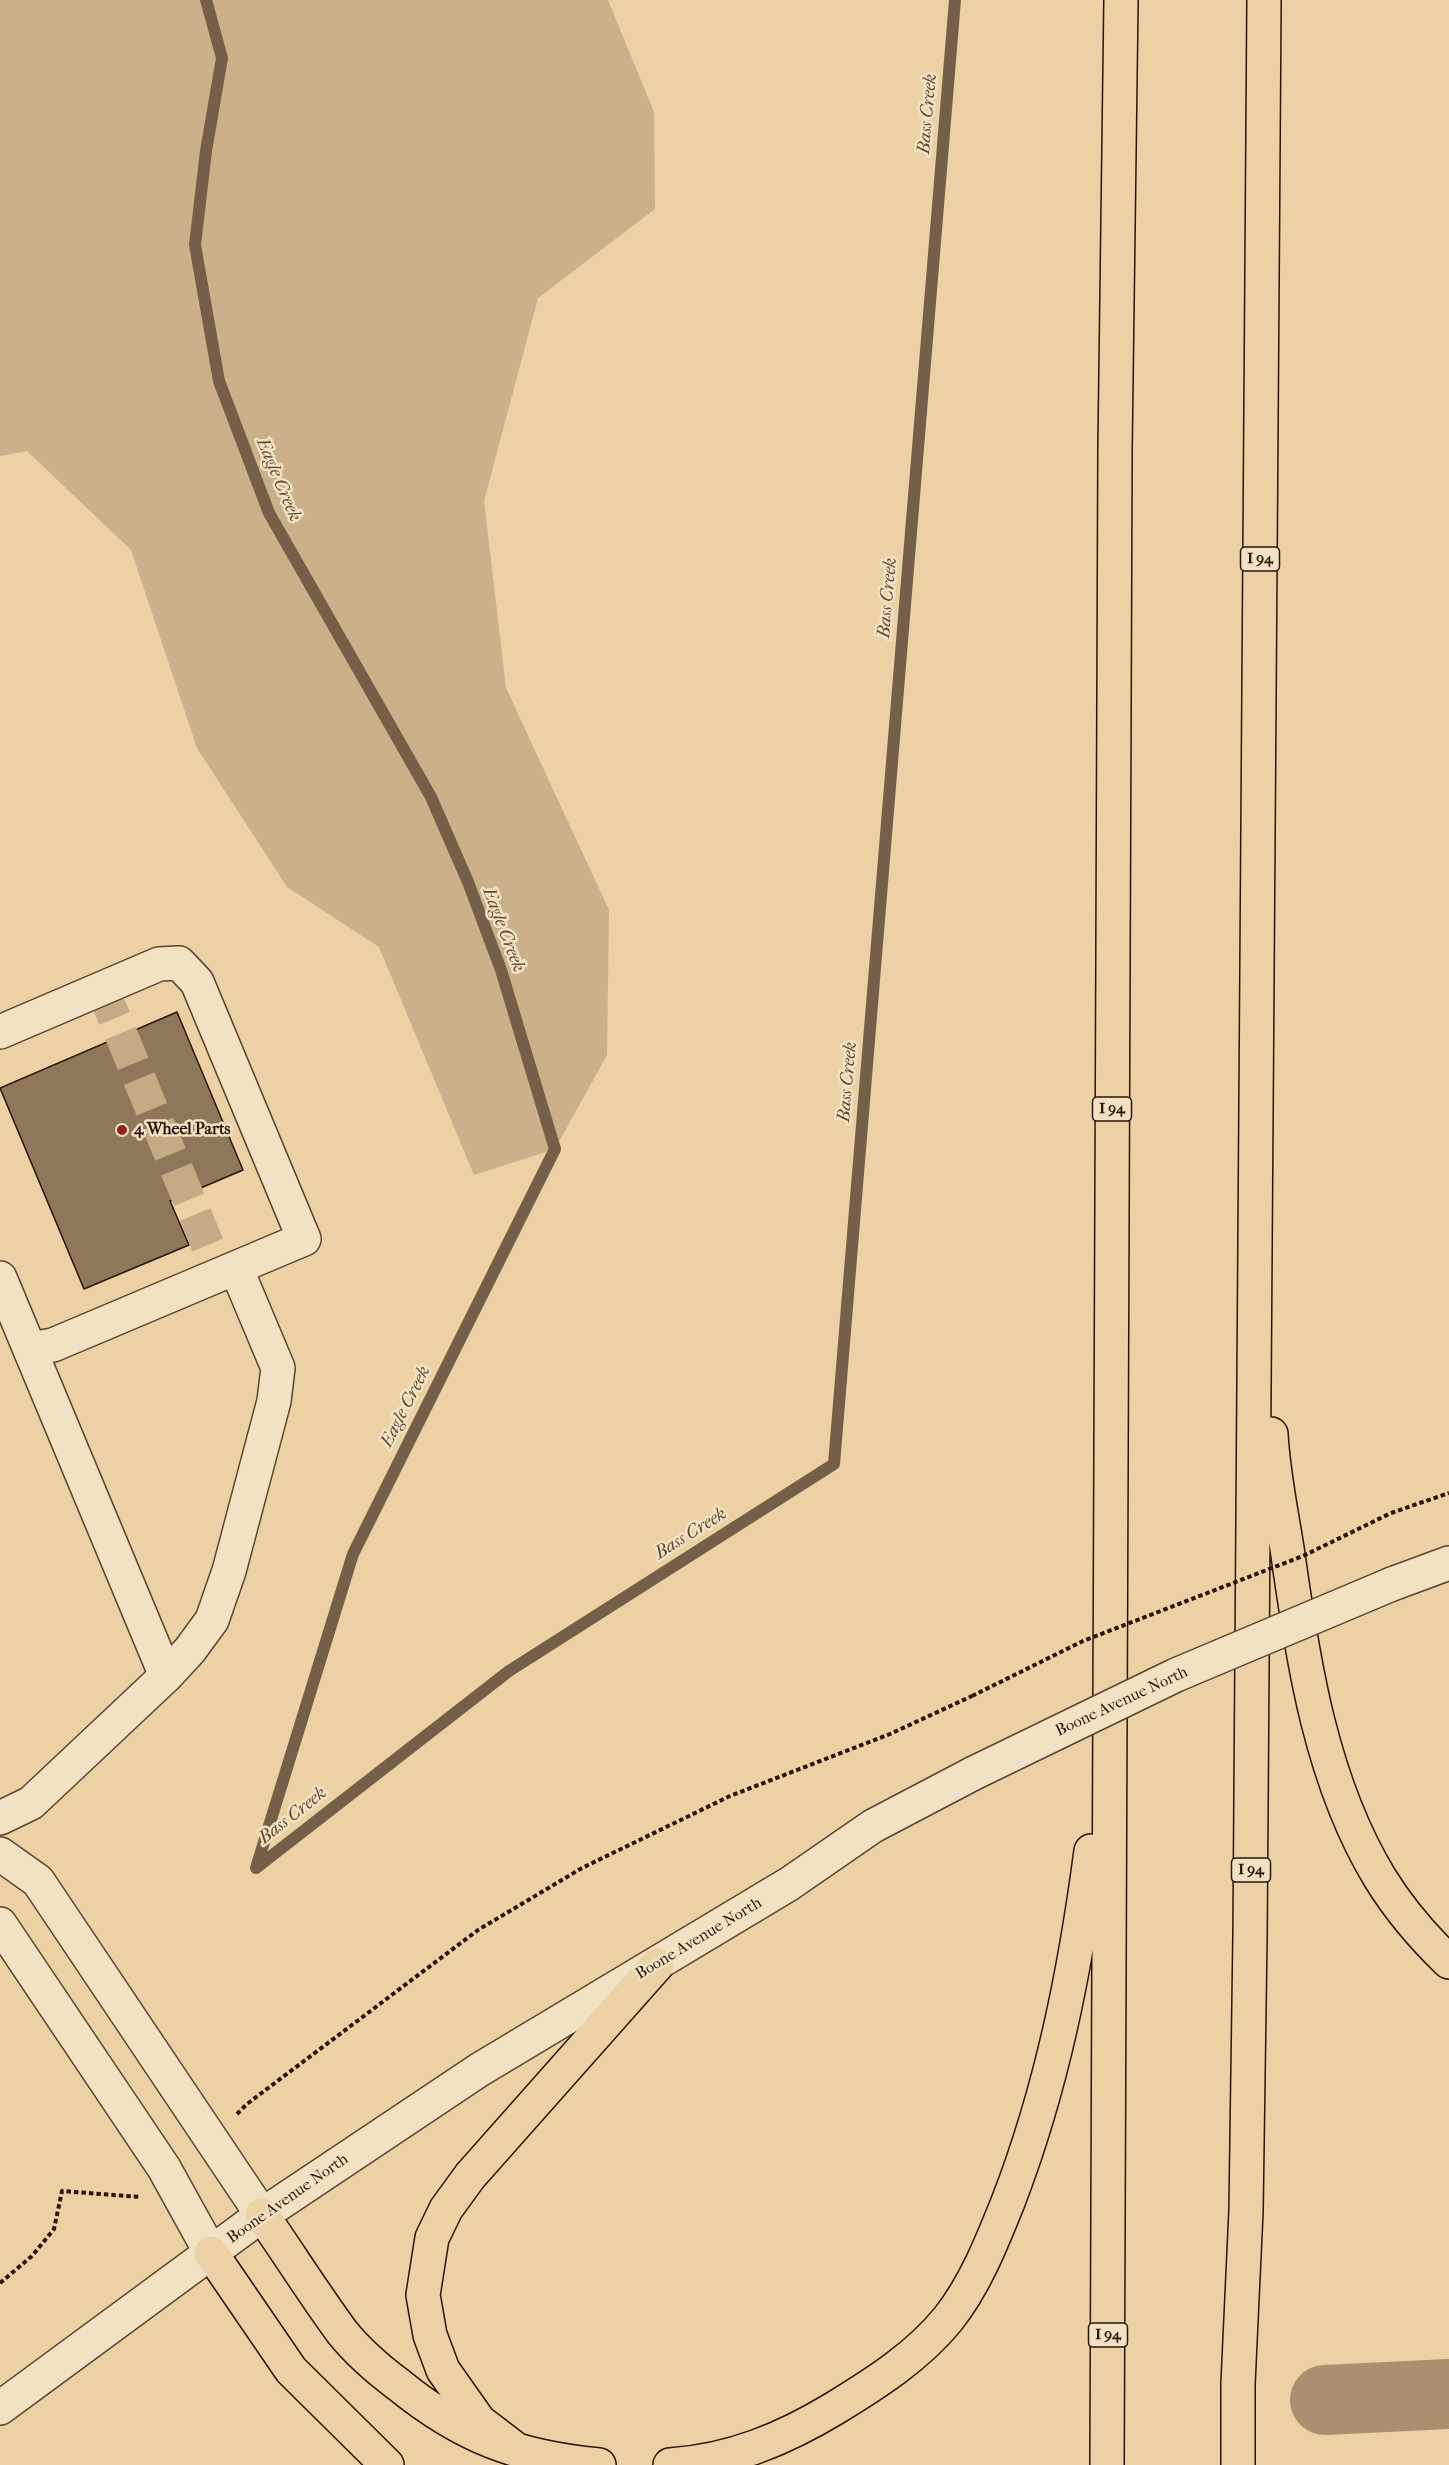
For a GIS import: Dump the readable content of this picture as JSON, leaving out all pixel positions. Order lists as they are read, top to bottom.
{
  "streets": {
    "highway": ["I 94"],
    "street": ["Boone Avenue North"]
  },
  "water": ["Bass Creek", "Eagle Creek"],
  "places": ["4 Wheel Parts"]
}
